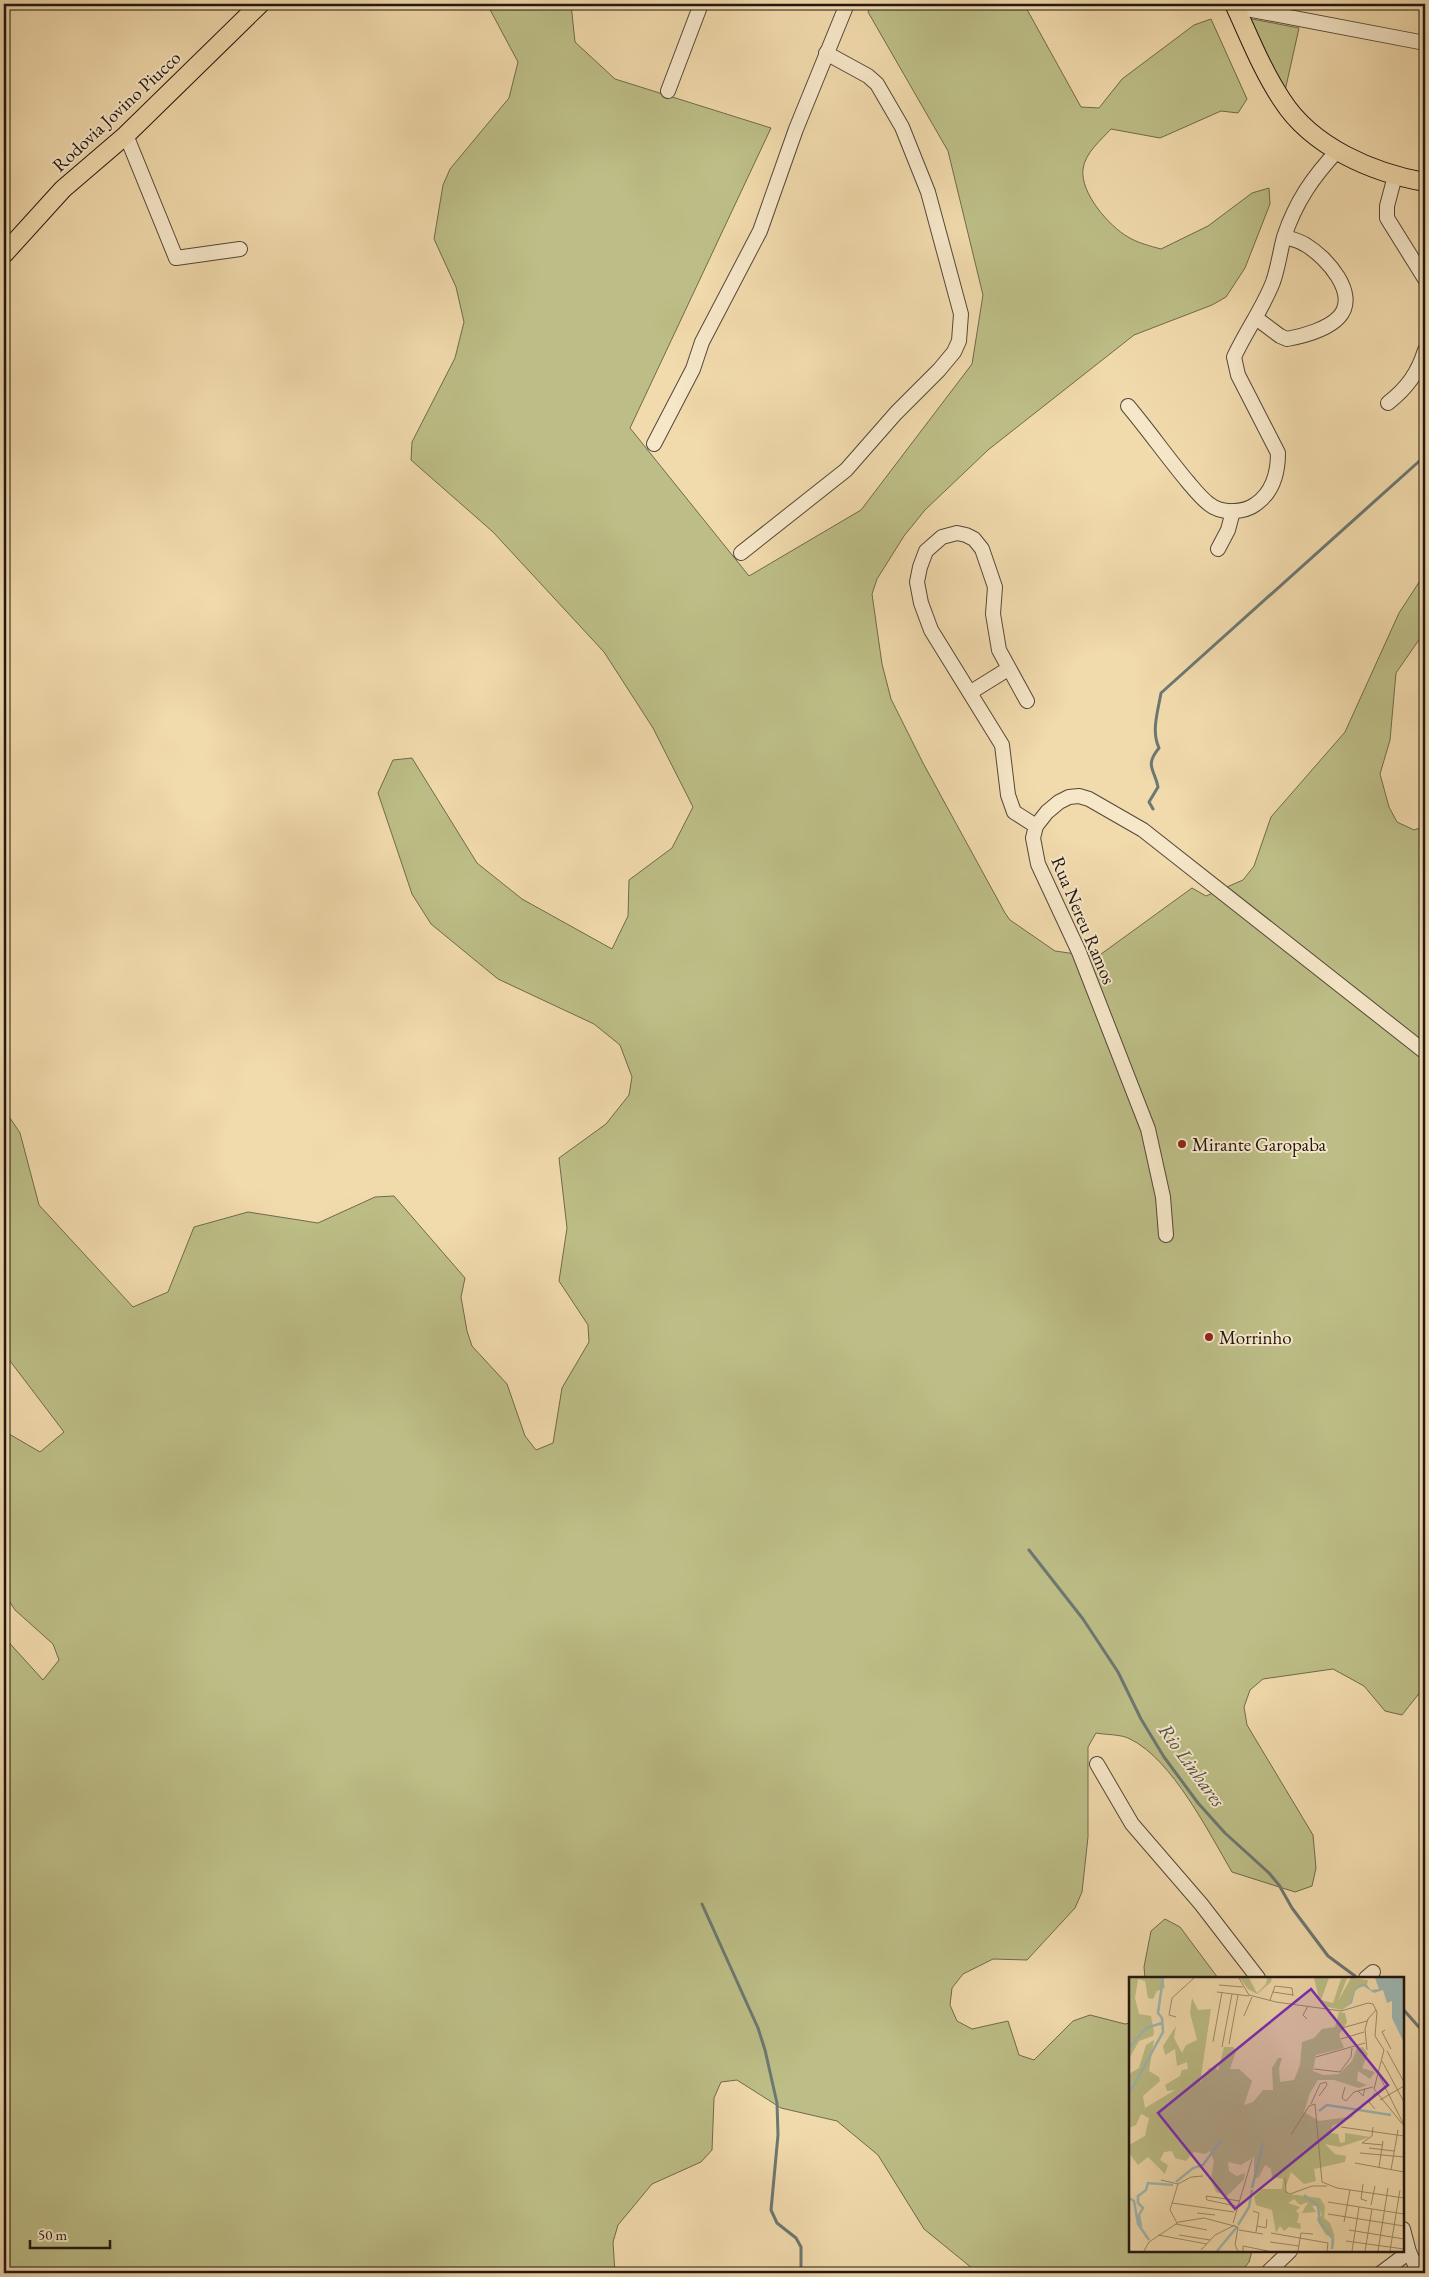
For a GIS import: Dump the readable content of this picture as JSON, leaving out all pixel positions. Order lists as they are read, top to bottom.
{
  "streets": {
    "main road": ["Rodovia Jovino Piucco"],
    "street": ["Rua Nereu Ramos"]
  },
  "water": ["Rio Linhares"],
  "places": ["Mirante Garopaba", "Morrinho"],
  "scale_bar": "50 m"
}
